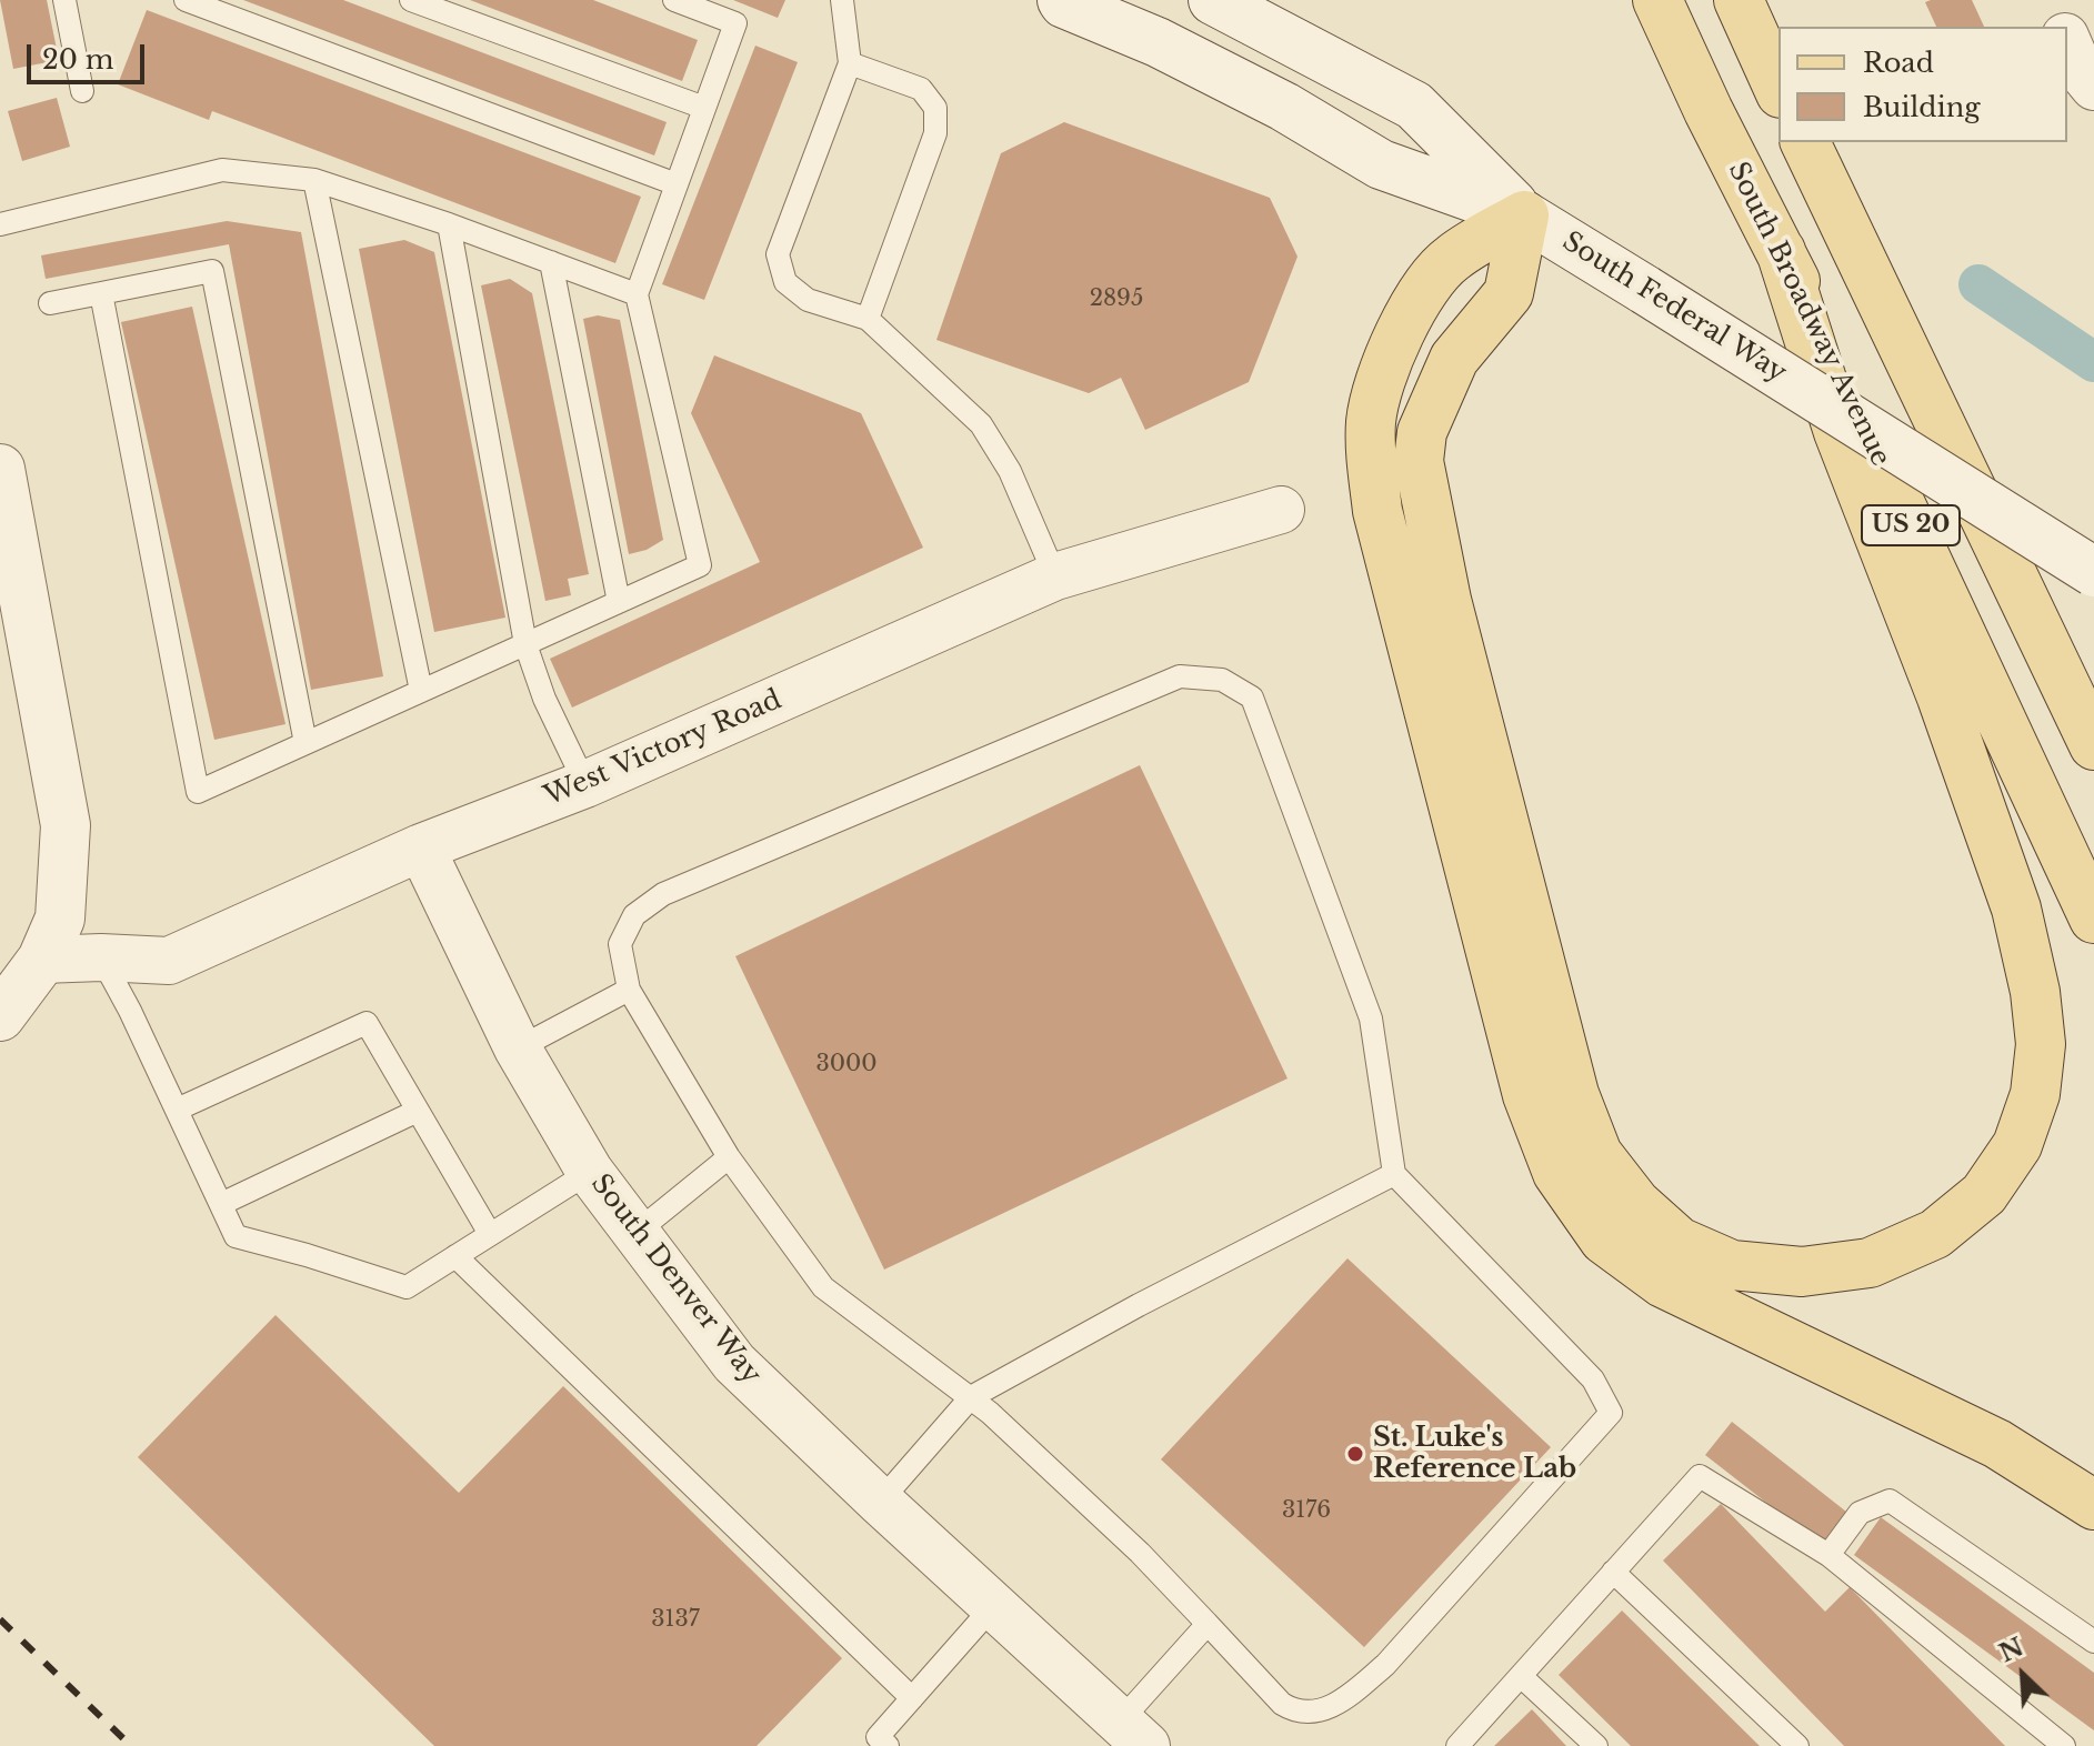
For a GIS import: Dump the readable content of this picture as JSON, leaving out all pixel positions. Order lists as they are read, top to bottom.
{
  "streets": {
    "main road": ["South Federal Way", "South Broadway Avenue", "US 20"],
    "street": ["West Victory Road", "South Denver Way"]
  },
  "crossings": [
    ["West Victory Road", "South Denver Way"]
  ],
  "places": ["St. Luke's Reference Lab"],
  "house_numbers": [
    "2895",
    "3000",
    "3176",
    "3137"
  ],
  "legend": ["Road", "Building"],
  "scale_bar": "20 m",
  "north": "top left"
}
